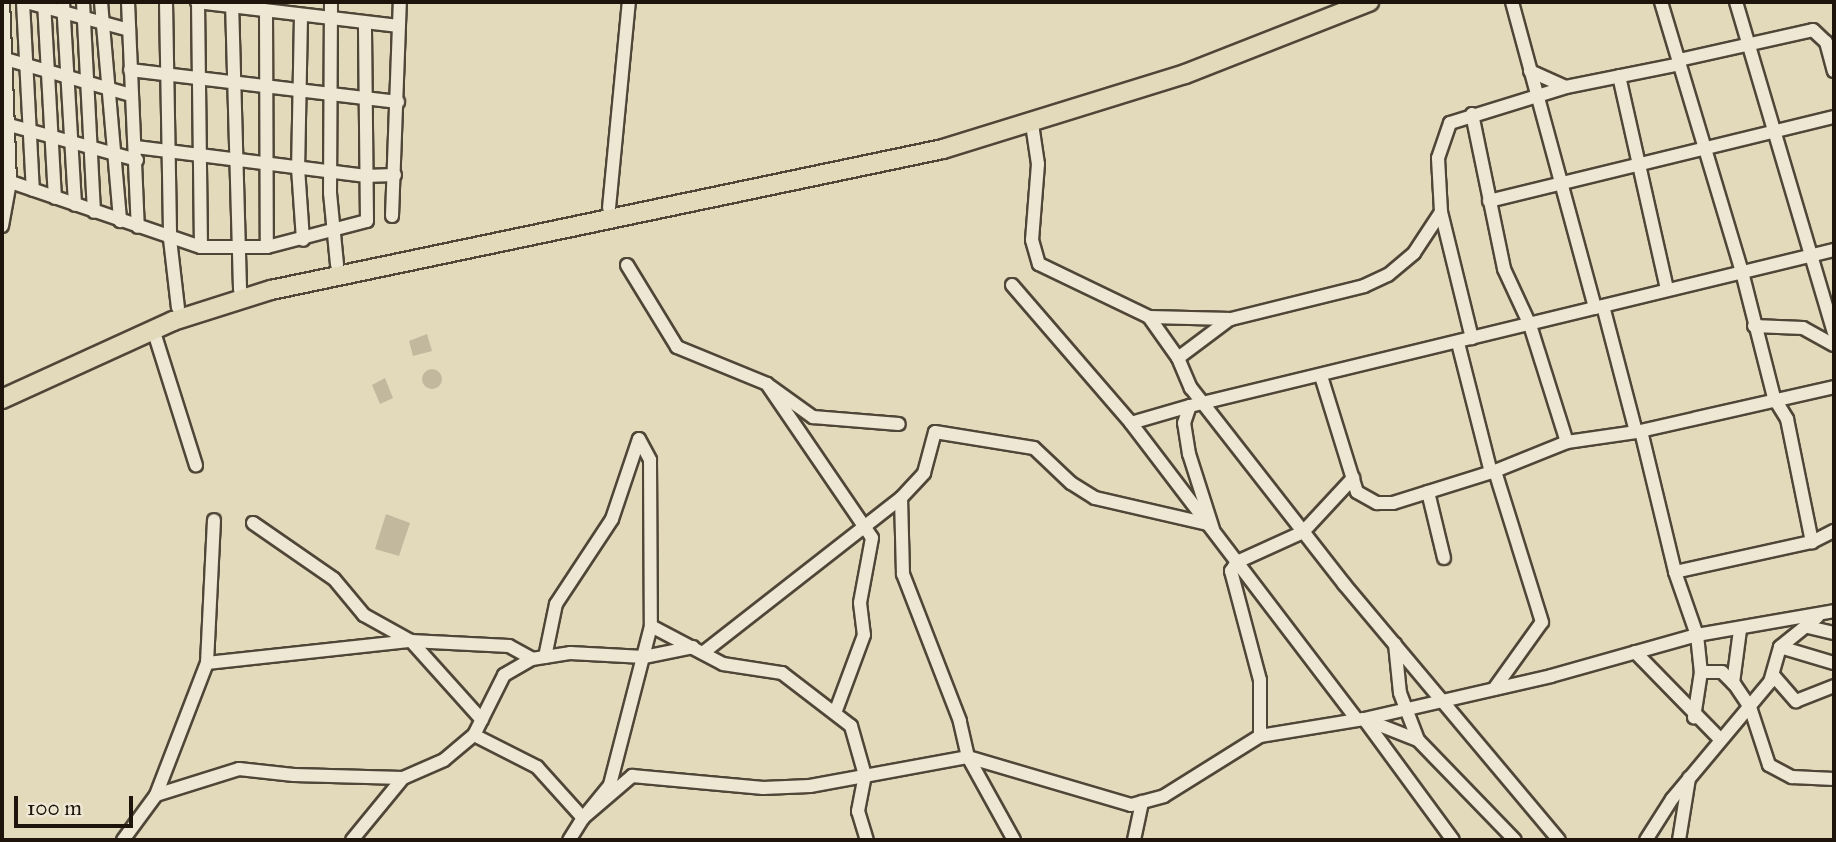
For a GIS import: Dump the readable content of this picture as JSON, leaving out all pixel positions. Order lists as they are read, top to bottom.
{
  "scale_bar": "100 m"
}
